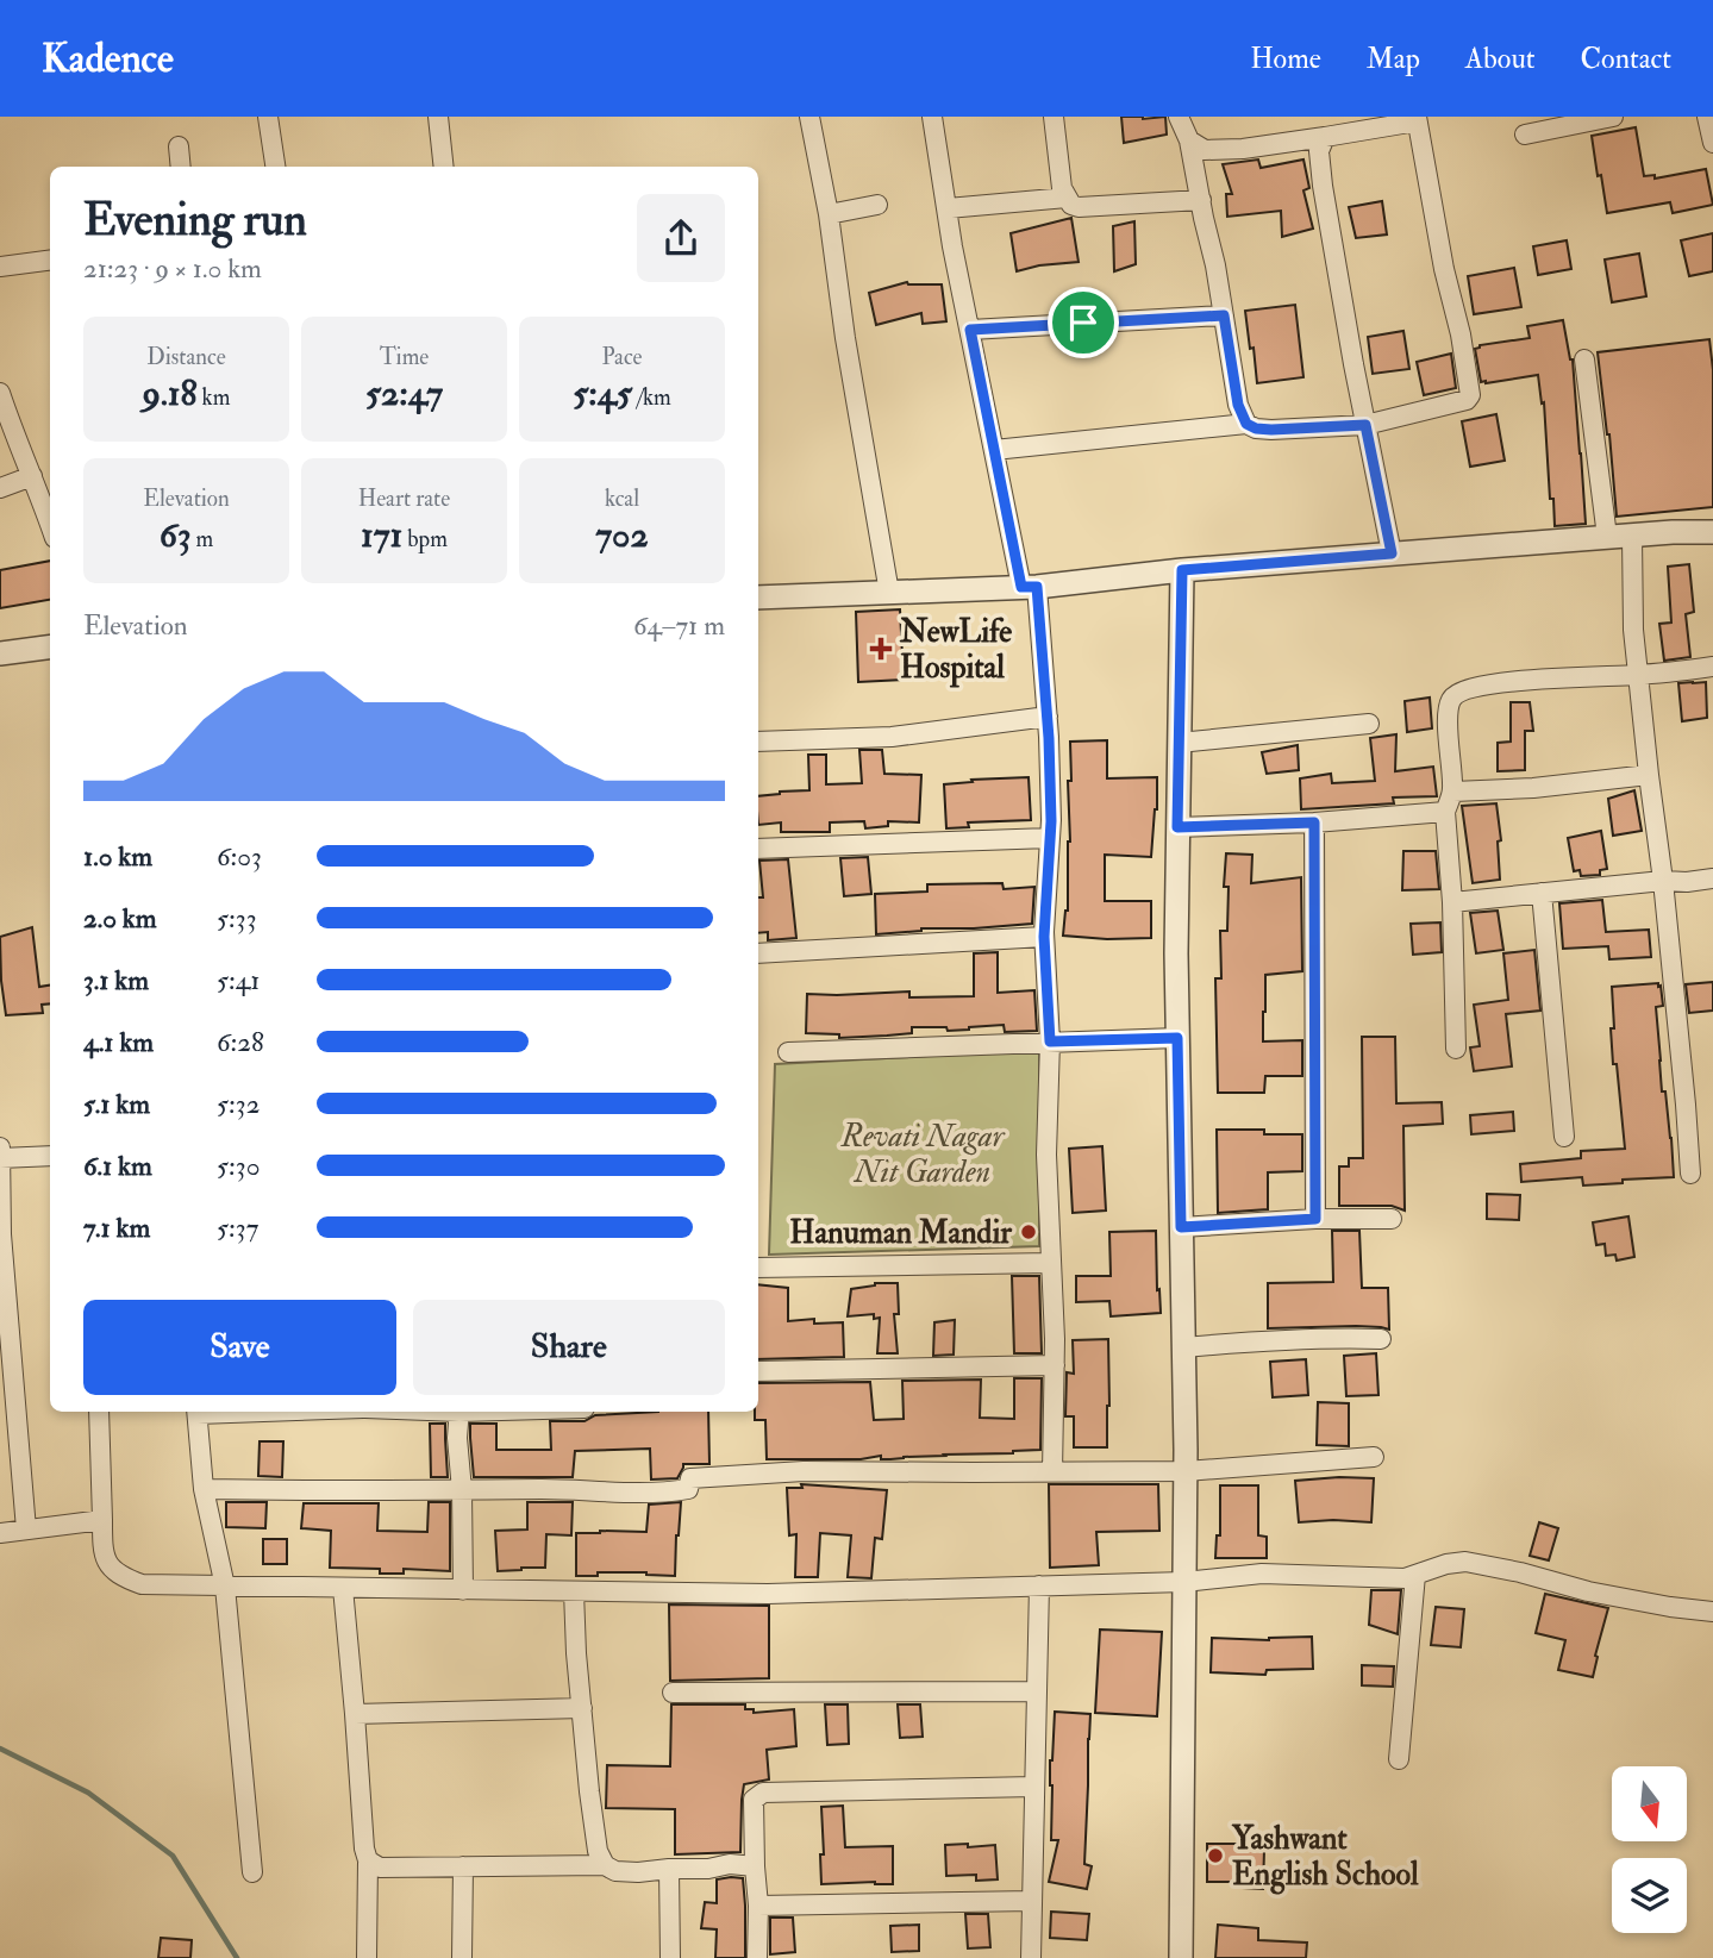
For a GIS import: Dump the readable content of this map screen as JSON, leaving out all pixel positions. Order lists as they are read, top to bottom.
{
  "parks": ["Revati Nagar Nit Garden"],
  "places": {
    "health": ["NewLife Hospital"],
    "other": ["Hanuman Mandir", "Yashwant English School"]
  },
  "north": "bottom",
  "page": {
    "header": "Kadence",
    "nav": [
      "Home",
      "Map",
      "About",
      "Contact"
    ],
    "heading": ["Evening run", "21:23 · 9 × 1.0 km"],
    "stats": [
      ["Distance", "9.18 km"],
      ["Time", "52:47"],
      ["Pace", "5:45 /km"],
      ["Elevation", "63 m"],
      ["Heart rate", "171 bpm"],
      ["kcal", "702"]
    ],
    "chart": ["Elevation", "64–71 m"],
    "list": [
      {
        "name": "1.0 km",
        "note": "6:03"
      },
      {
        "name": "2.0 km",
        "note": "5:33"
      },
      {
        "name": "3.1 km",
        "note": "5:41"
      },
      {
        "name": "4.1 km",
        "note": "6:28"
      },
      {
        "name": "5.1 km",
        "note": "5:32"
      },
      {
        "name": "6.1 km",
        "note": "5:30"
      },
      {
        "name": "7.1 km",
        "note": "5:37"
      }
    ],
    "buttons": ["Save", "Share"]
  }
}
